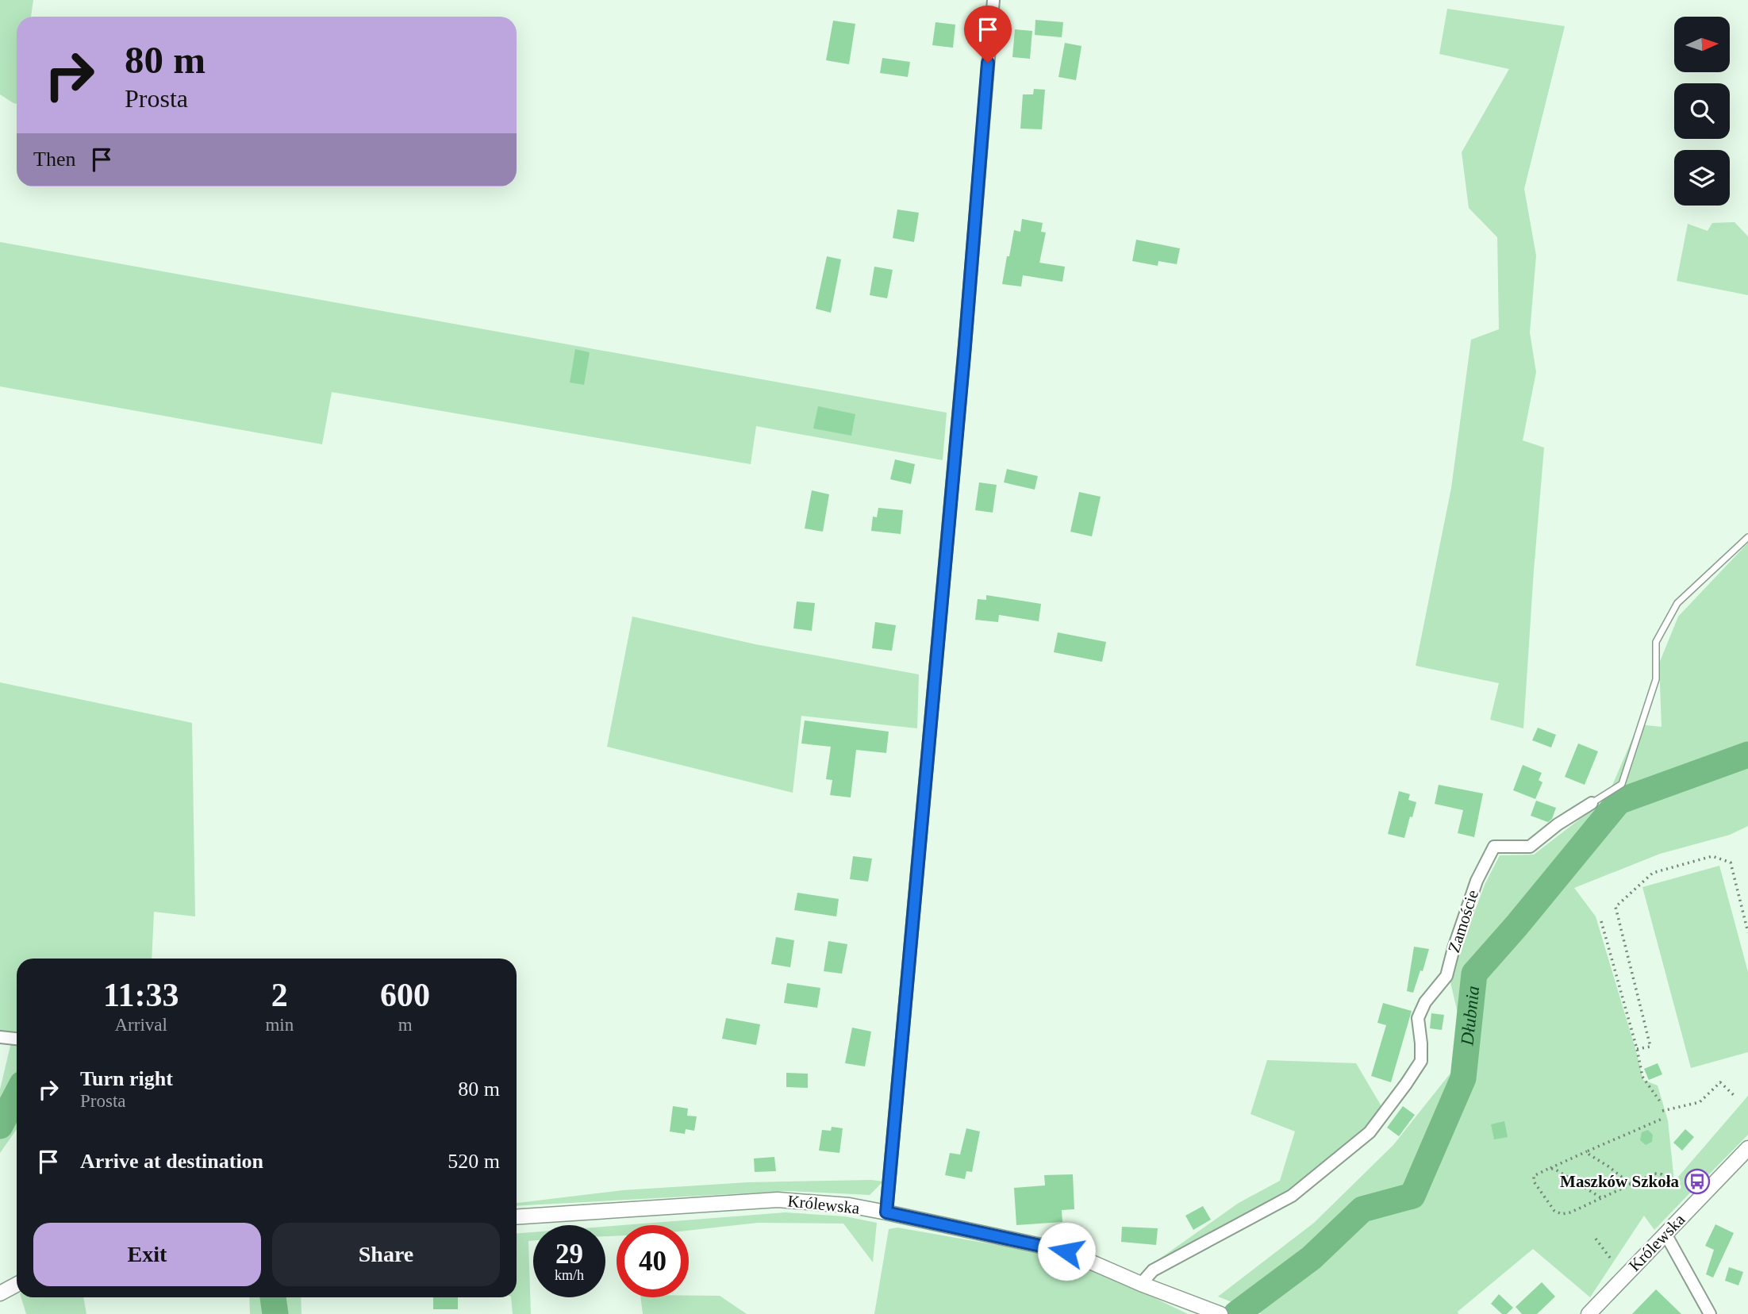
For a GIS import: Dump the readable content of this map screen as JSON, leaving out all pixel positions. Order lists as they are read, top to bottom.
{
  "streets": {
    "street": ["Zamoście", "Królewska"]
  },
  "crossings": [
    ["Zamoście", "Królewska"]
  ],
  "water": ["Dłubnia"],
  "places": {
    "bus stop": ["Maszków Szkoła"]
  },
  "north": "right",
  "page": {
    "turn": ["80 m", "Prosta"],
    "then": "Then",
    "eta": [
      "11:33",
      "Arrival",
      "2",
      "min",
      "600",
      "m"
    ],
    "list": [
      {
        "name": "Turn right",
        "note": "Prosta",
        "value": "80 m"
      },
      {
        "name": "Arrive at destination",
        "value": "520 m"
      }
    ],
    "buttons": ["Exit", "Share"],
    "speed": "29 km/h",
    "limit": "40"
  }
}
